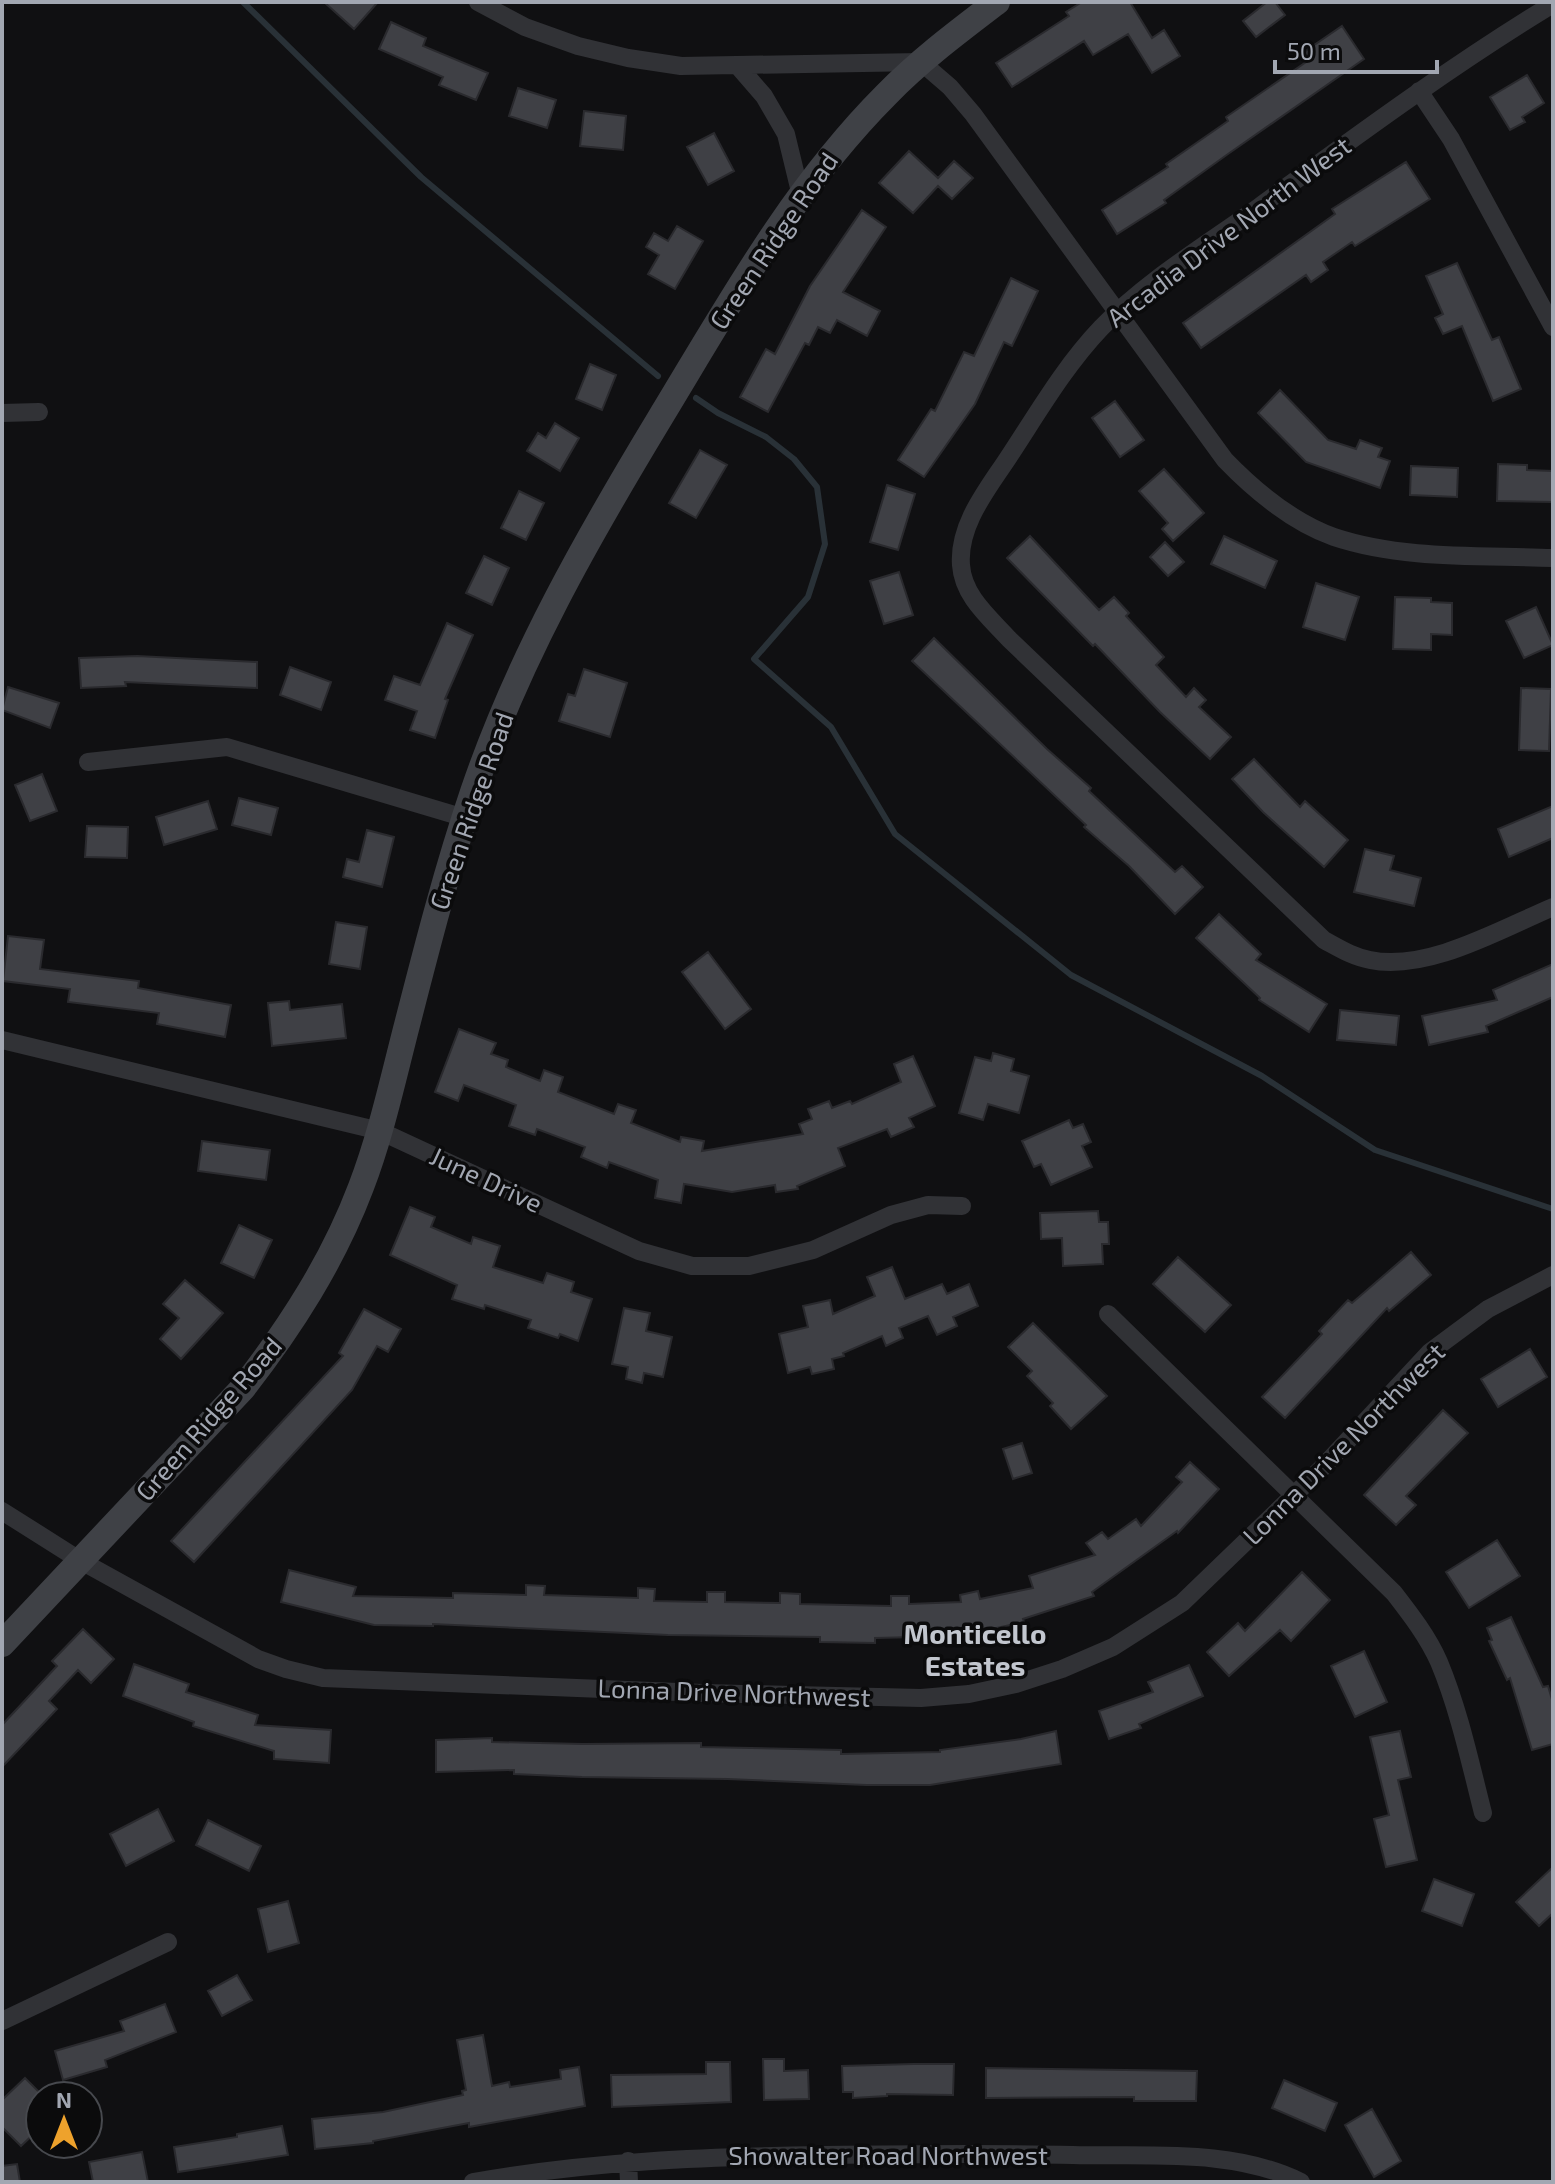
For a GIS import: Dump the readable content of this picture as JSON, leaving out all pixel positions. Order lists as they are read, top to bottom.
{
  "streets": {
    "street": [
      "Arcadia Drive North West",
      "Green Ridge Road",
      "June Drive",
      "Lonna Drive Northwest",
      "Showalter Road Northwest"
    ]
  },
  "crossings": [
    ["Green Ridge Road", "June Drive"],
    ["Green Ridge Road", "Lonna Drive Northwest"]
  ],
  "districts": ["Monticello Estates"],
  "scale_bar": "50 m",
  "north": "top"
}
